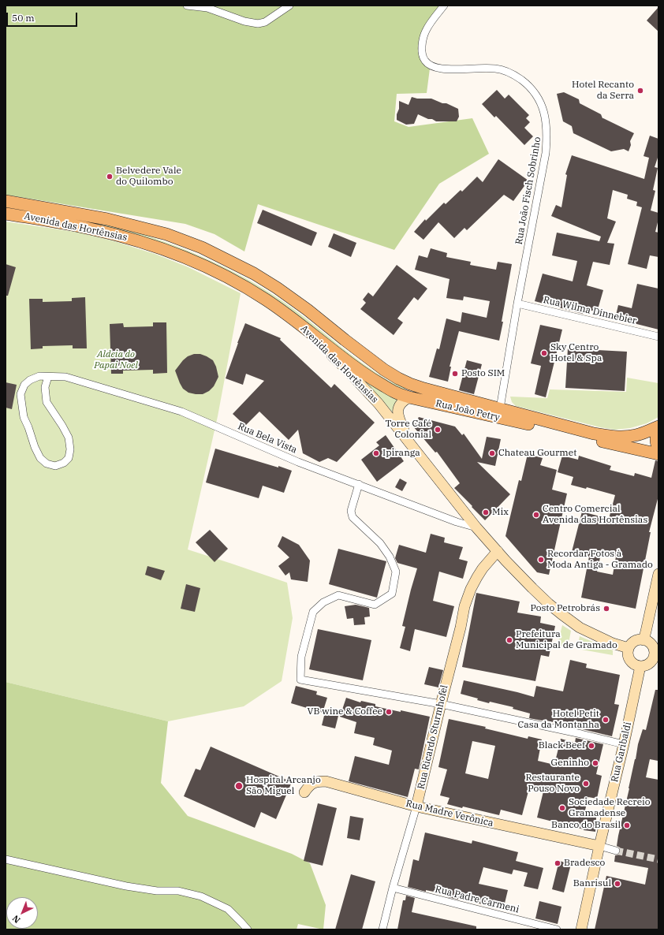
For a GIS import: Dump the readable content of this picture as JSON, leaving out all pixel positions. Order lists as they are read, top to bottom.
{
  "streets": {
    "main road": [
      "Avenida das Hortênsias",
      "Rua João Petry",
      "Rua Ricardo Sturmhofel",
      "Rua Garibaldi",
      "Rua Madre Verônica"
    ],
    "street": [
      "Rua João Fisch Sobrinho",
      "Rua Wilma Dinnebier",
      "Rua Bela Vista",
      "Rua Padre Carmeni"
    ]
  },
  "crossings": [
    ["Rua João Fisch Sobrinho", "Rua Wilma Dinnebier"],
    ["Rua João Fisch Sobrinho", "Rua João Petry"],
    ["Avenida das Hortênsias", "Rua João Petry"],
    ["Avenida das Hortênsias", "Rua Bela Vista"],
    ["Avenida das Hortênsias", "Rua Ricardo Sturmhofel"],
    ["Avenida das Hortênsias", "Rua Garibaldi"],
    ["Rua Ricardo Sturmhofel", "Rua Madre Verônica"],
    ["Rua Ricardo Sturmhofel", "Rua Padre Carmeni"],
    ["Rua Garibaldi", "Rua Madre Verônica"]
  ],
  "parks": ["Aldeia do Papai Noel"],
  "places": [
    "Hotel Recanto da Serra",
    "Belvedere Vale do Quilombo",
    "Sky Centro Hotel & Spa",
    "Posto SIM",
    "Torre Café Colonial",
    "Ipiranga",
    "Chateau Gourmet",
    "Mix",
    "Centro Comercial Avenida das Hortênsias",
    "Recordar Fotos à Moda Antiga - Gramado",
    "Posto Petrobrás",
    "Prefeitura Municipal de Gramado",
    "VB wine & Coffee",
    "Hotel Petit Casa da Montanha",
    "Black Beef",
    "Geninho",
    "Restaurante Pouso Novo",
    "Hospital Arcanjo São Miguel",
    "Sociedade Recreio Gramadense",
    "Banco do Brasil",
    "Bradesco",
    "Banrisul"
  ],
  "scale_bar": "50 m",
  "north": "bottom left"
}
